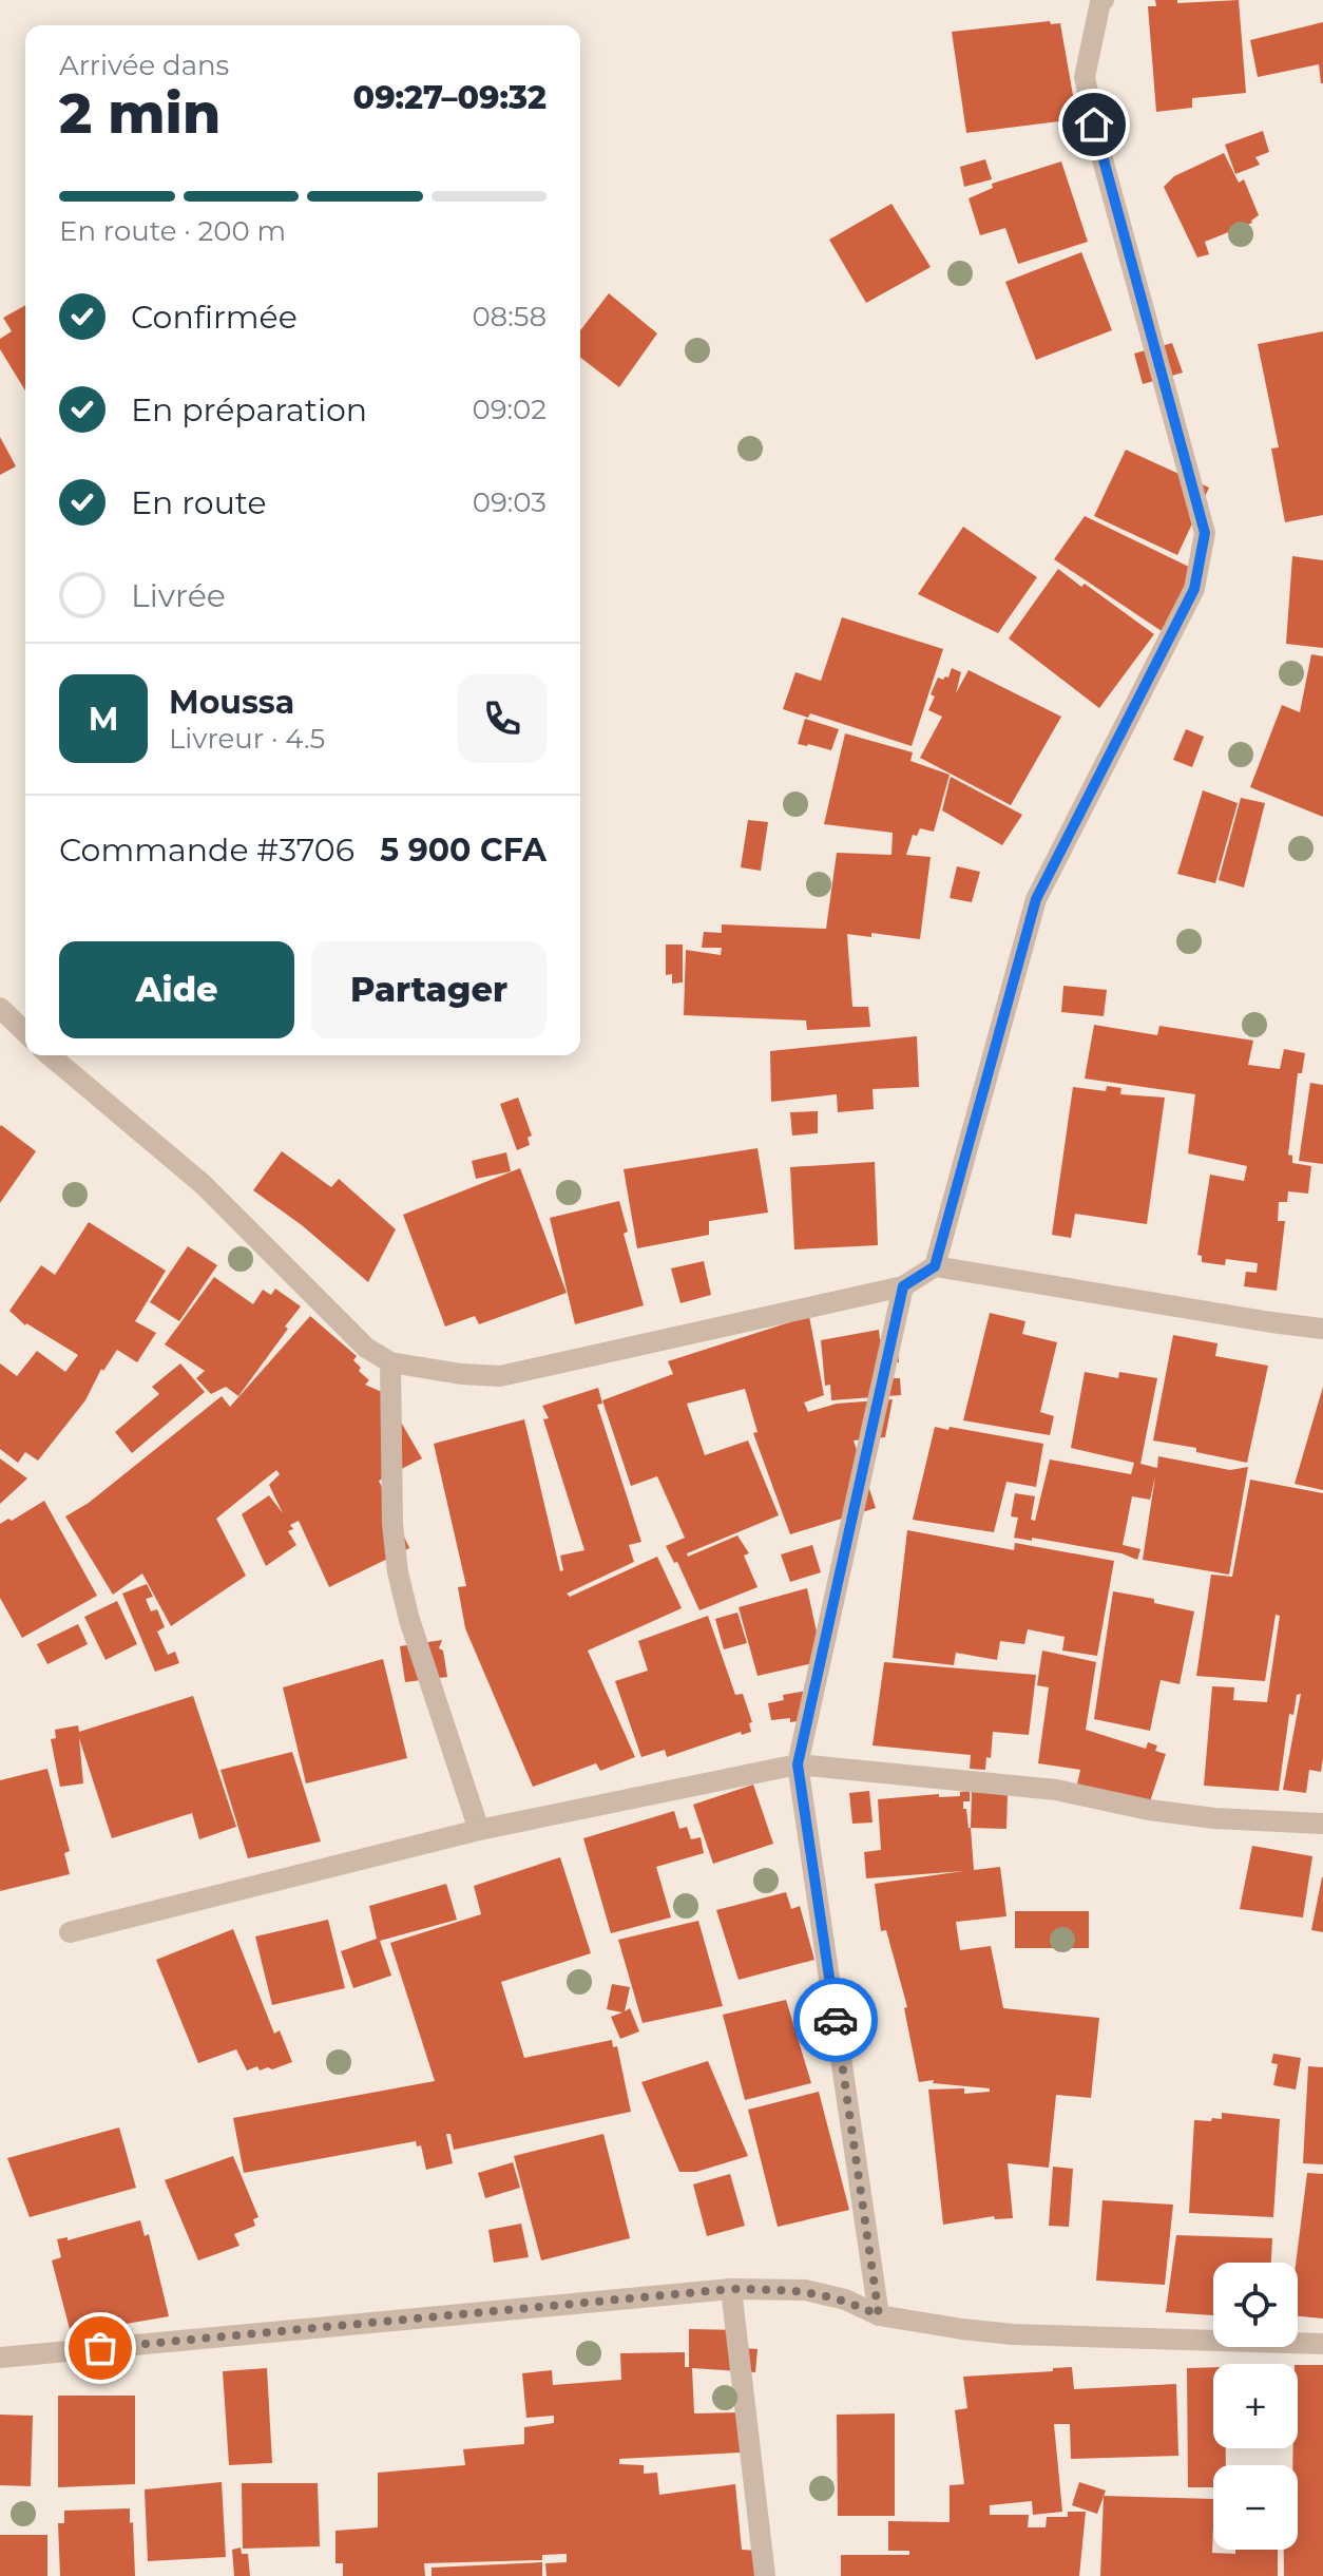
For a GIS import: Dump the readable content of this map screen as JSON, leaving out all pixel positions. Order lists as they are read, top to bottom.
{
  "page": {
    "heading": ["2 min", "Arrivée dans", "09:27–09:32"],
    "panel": [
      "Moussa",
      "Livreur · 4.5",
      "Commande #3706",
      "5 900 CFA"
    ],
    "bar": "En route · 200 m",
    "list": [
      ["Confirmée", "08:58"],
      ["En préparation", "09:02"],
      ["En route", "09:03"],
      "Livrée"
    ],
    "round": "M",
    "buttons": ["Aide", "Partager"],
    "map_buttons": ["+", "−"]
  }
}
